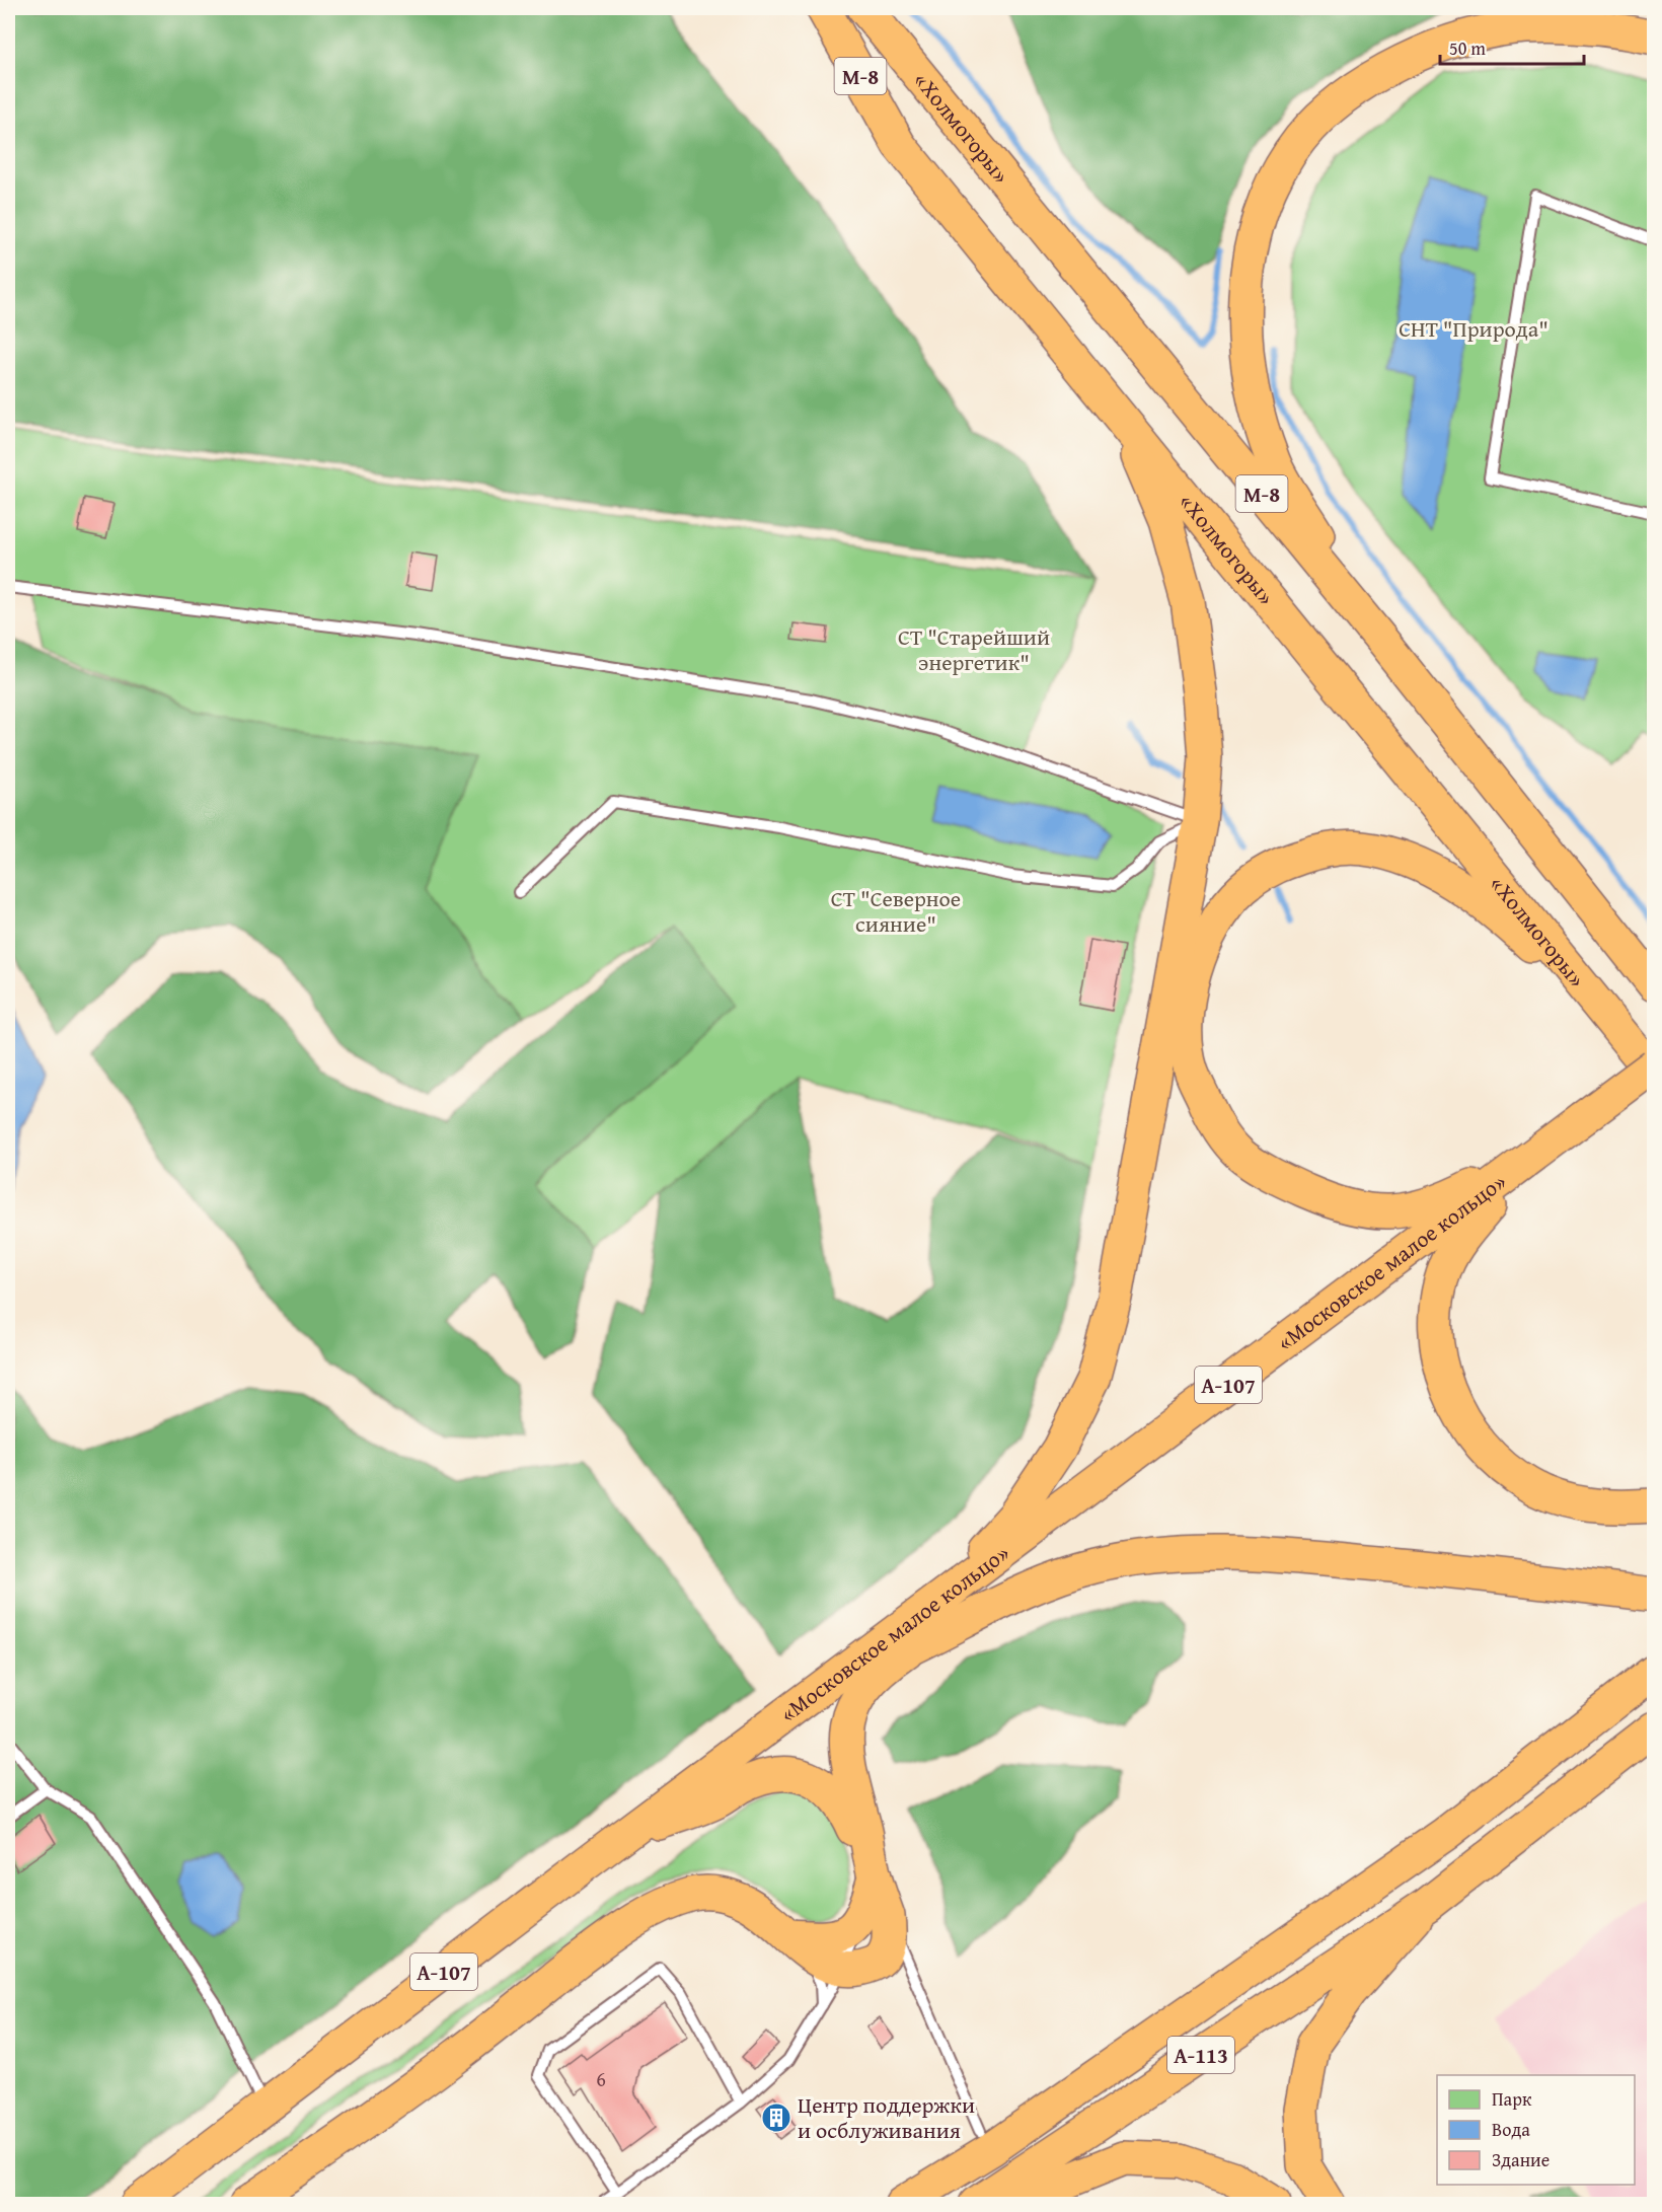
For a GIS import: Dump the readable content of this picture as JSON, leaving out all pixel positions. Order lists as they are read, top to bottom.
{
  "streets": {
    "highway": [
      "М-8",
      "«Холмогоры»",
      "«Московское малое кольцо»",
      "А-107",
      "А-113"
    ]
  },
  "parks": ["СНТ \"Природа\"", "СТ \"Старейший энергетик\"", "СТ \"Северное сияние\""],
  "places": {
    "building": ["Центр поддержки и осблуживания"]
  },
  "house_numbers": ["6"],
  "legend": ["Парк", "Вода", "Здание"],
  "scale_bar": "50 m"
}
